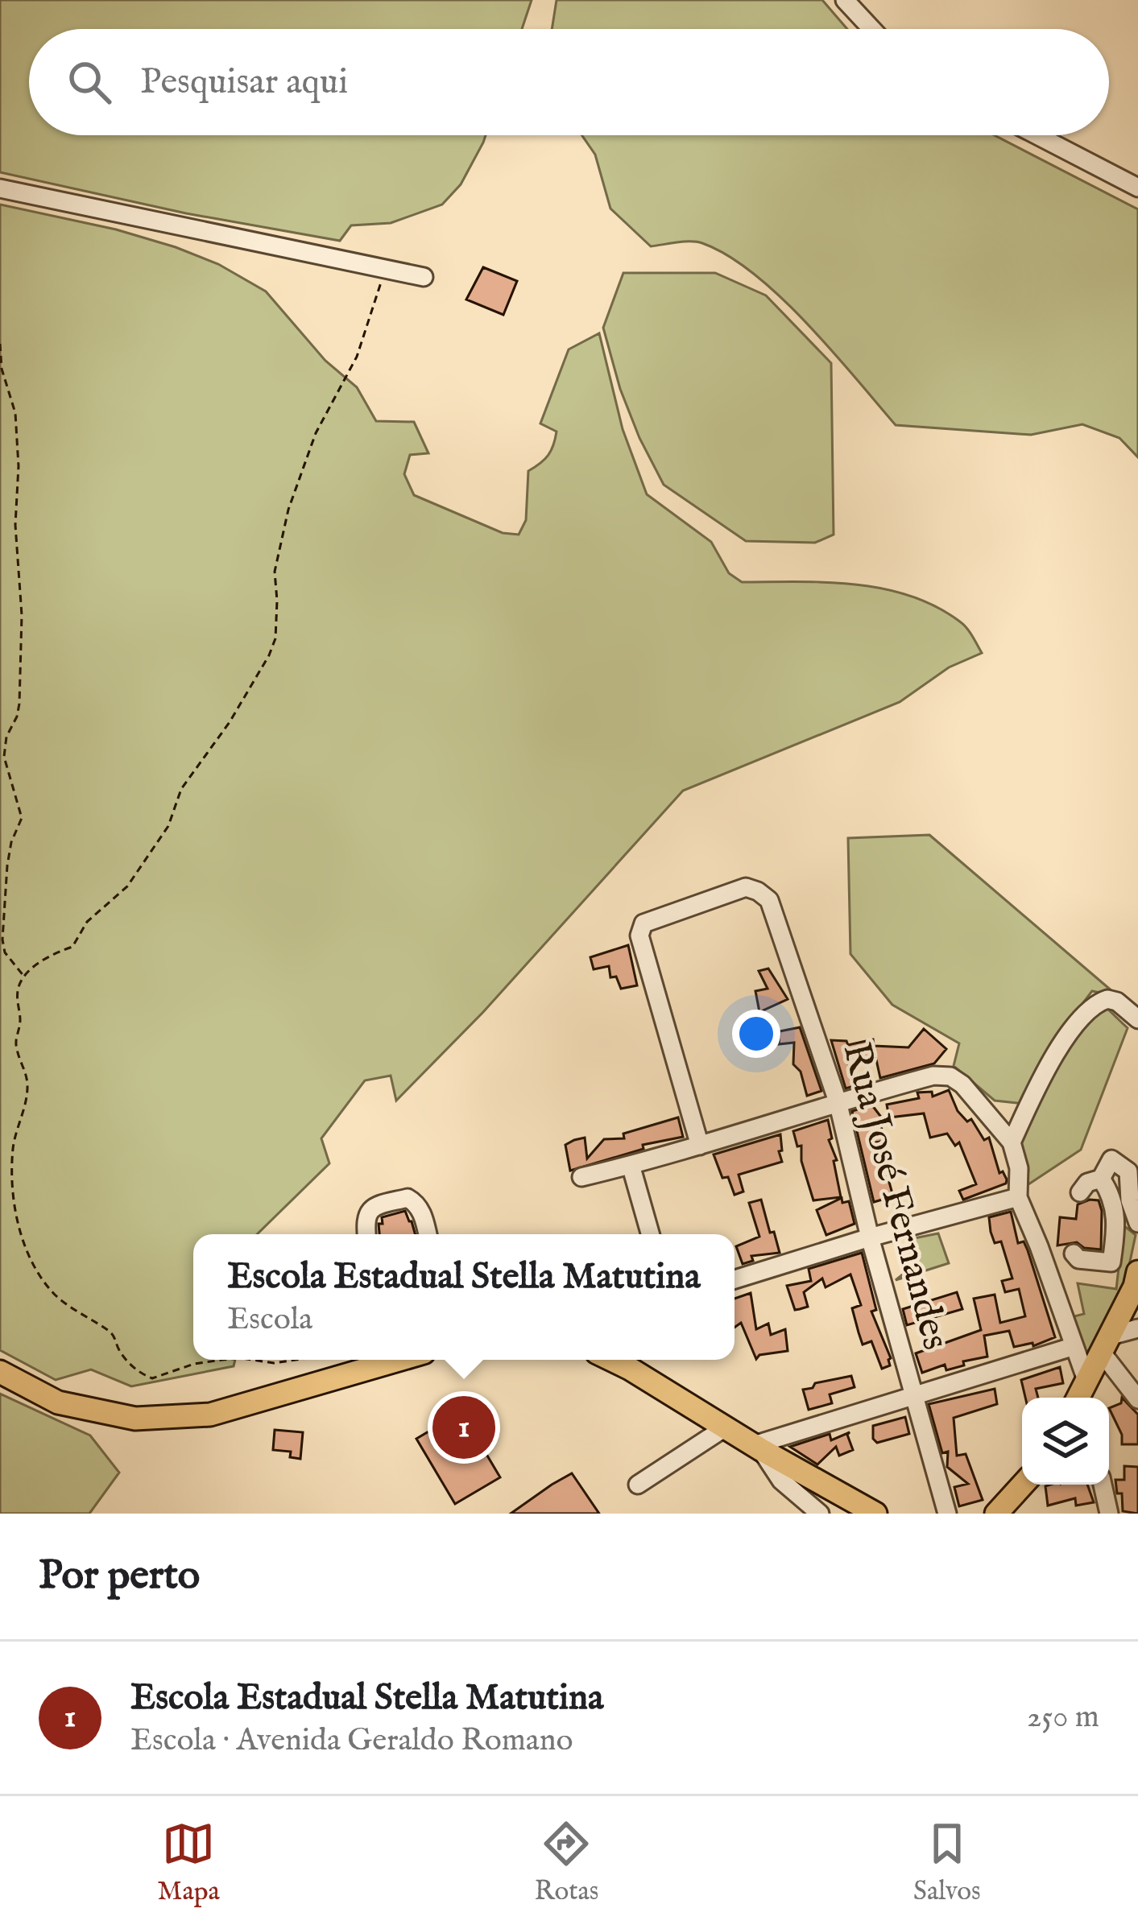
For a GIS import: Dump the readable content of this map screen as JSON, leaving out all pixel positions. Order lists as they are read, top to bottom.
{
  "streets": {
    "street": ["Rua José Fernandes"]
  },
  "page": {
    "search": "Pesquisar aqui",
    "popup": ["Escola Estadual Stella Matutina", "Escola"],
    "pins": "1",
    "heading": "Por perto",
    "list": [
      {
        "mark": "1",
        "name": "Escola Estadual Stella Matutina",
        "note": "Escola · Avenida Geraldo Romano",
        "value": "250 m"
      }
    ],
    "nav": ["Mapa", "Rotas", "Salvos"]
  }
}
